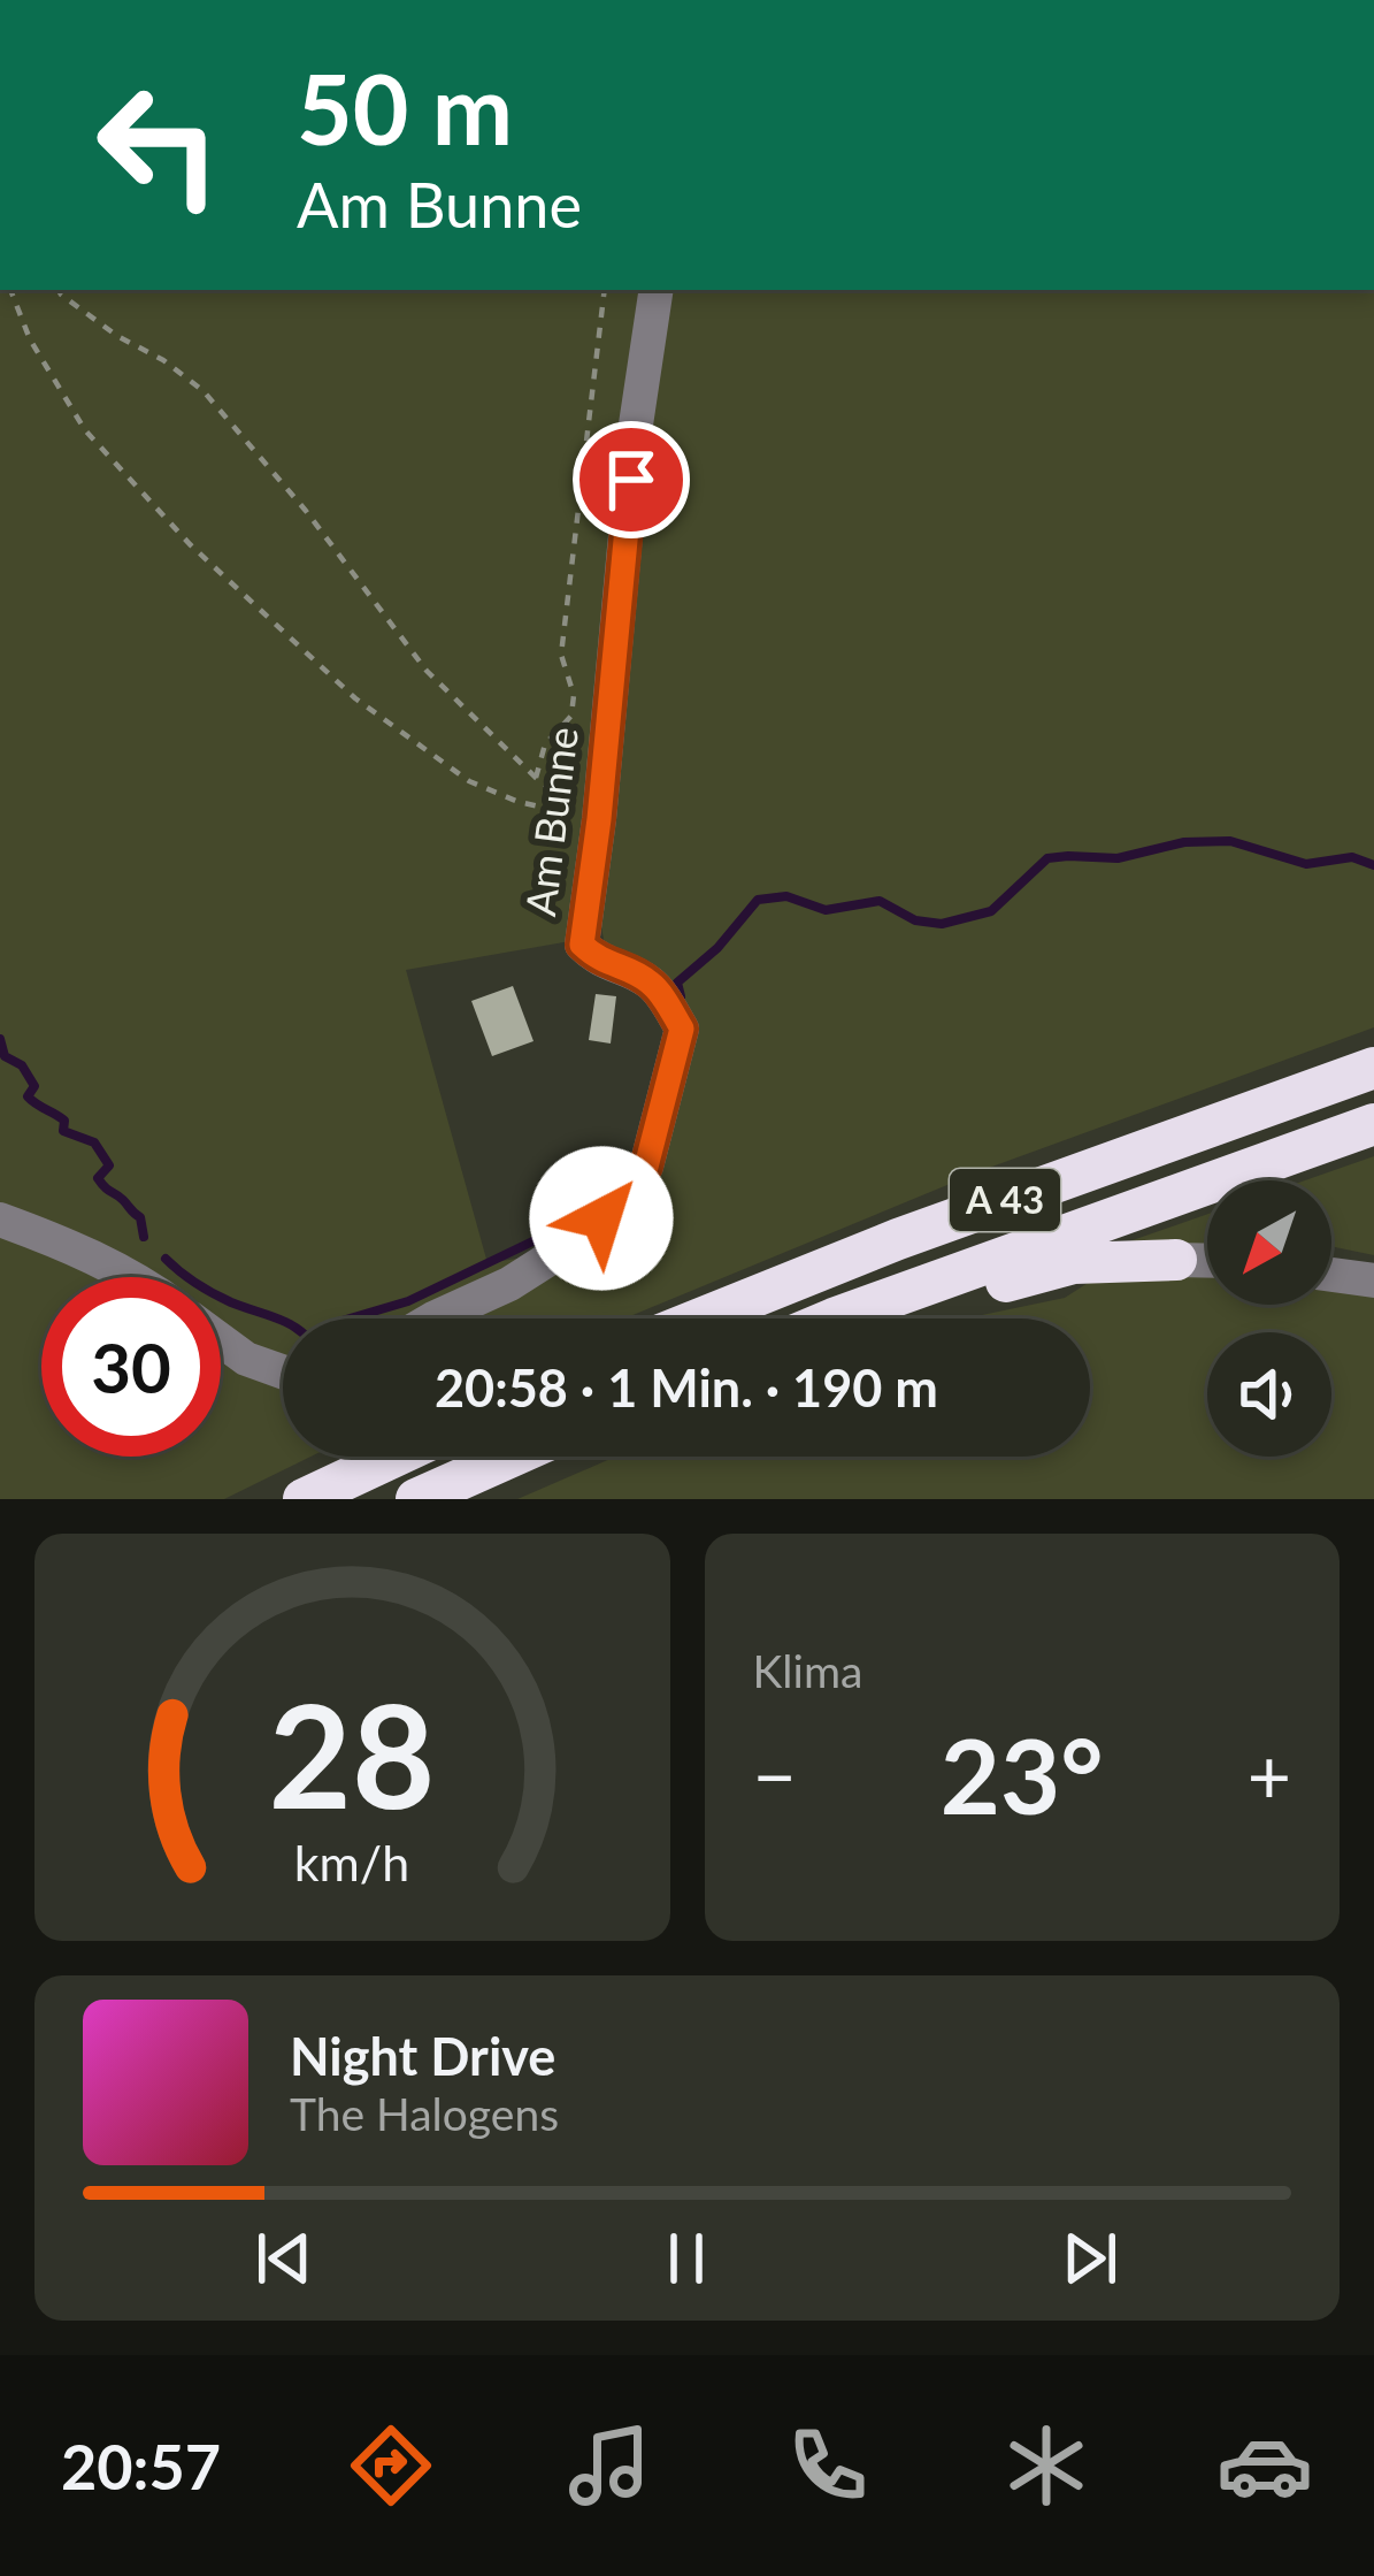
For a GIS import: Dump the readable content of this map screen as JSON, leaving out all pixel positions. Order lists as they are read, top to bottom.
{
  "streets": {
    "highway": ["A 43"],
    "street": ["Am Bunne"]
  },
  "north": "bottom left",
  "page": {
    "turn": ["50 m", "Am Bunne"],
    "limit": "30",
    "trip": "20:58 · 1 Min. · 190 m",
    "tile": "Klima",
    "heat": ["−", "23°", "+"],
    "song": ["Night Drive", "The Halogens"],
    "tabs": "20:57",
    "gauge": ["28", "km/h"]
  }
}
